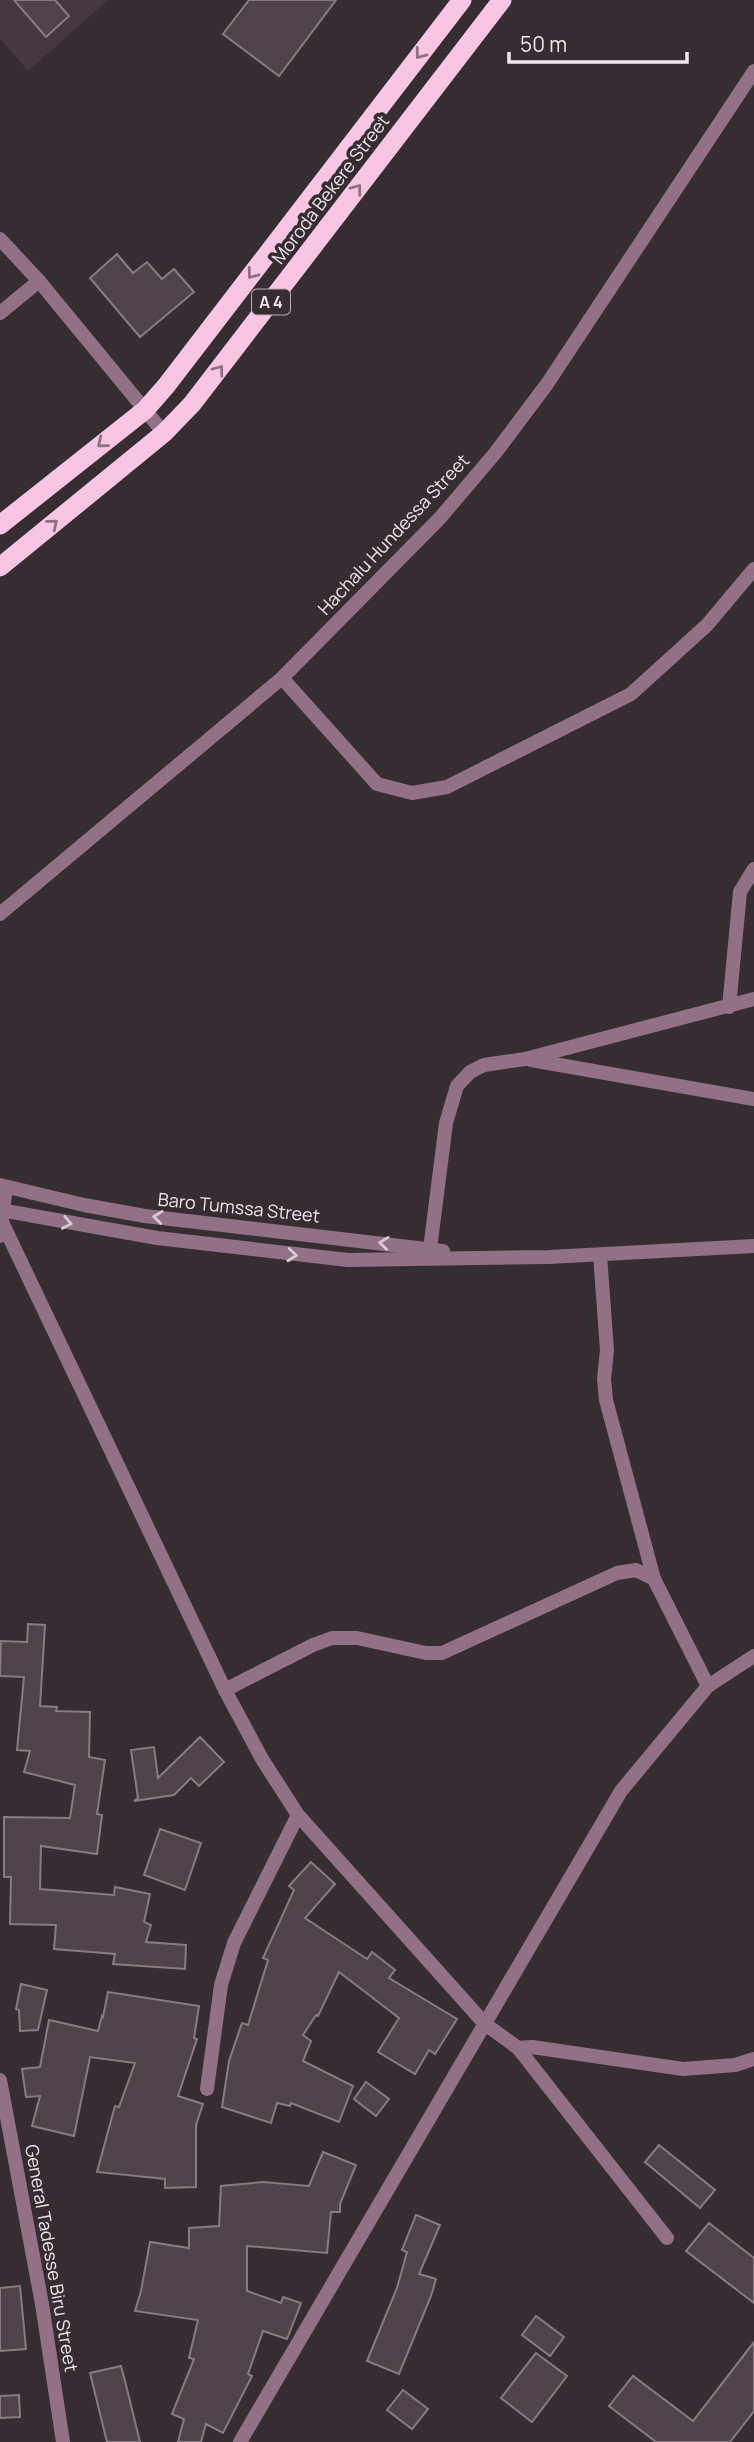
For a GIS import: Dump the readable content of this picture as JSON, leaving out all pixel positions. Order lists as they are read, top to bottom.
{
  "streets": {
    "highway": ["Moroda Bekere Street", "A 4"],
    "street": ["Hachalu Hundessa Street", "Baro Tumssa Street", "General Tadesse Biru Street"]
  },
  "scale_bar": "50 m"
}
